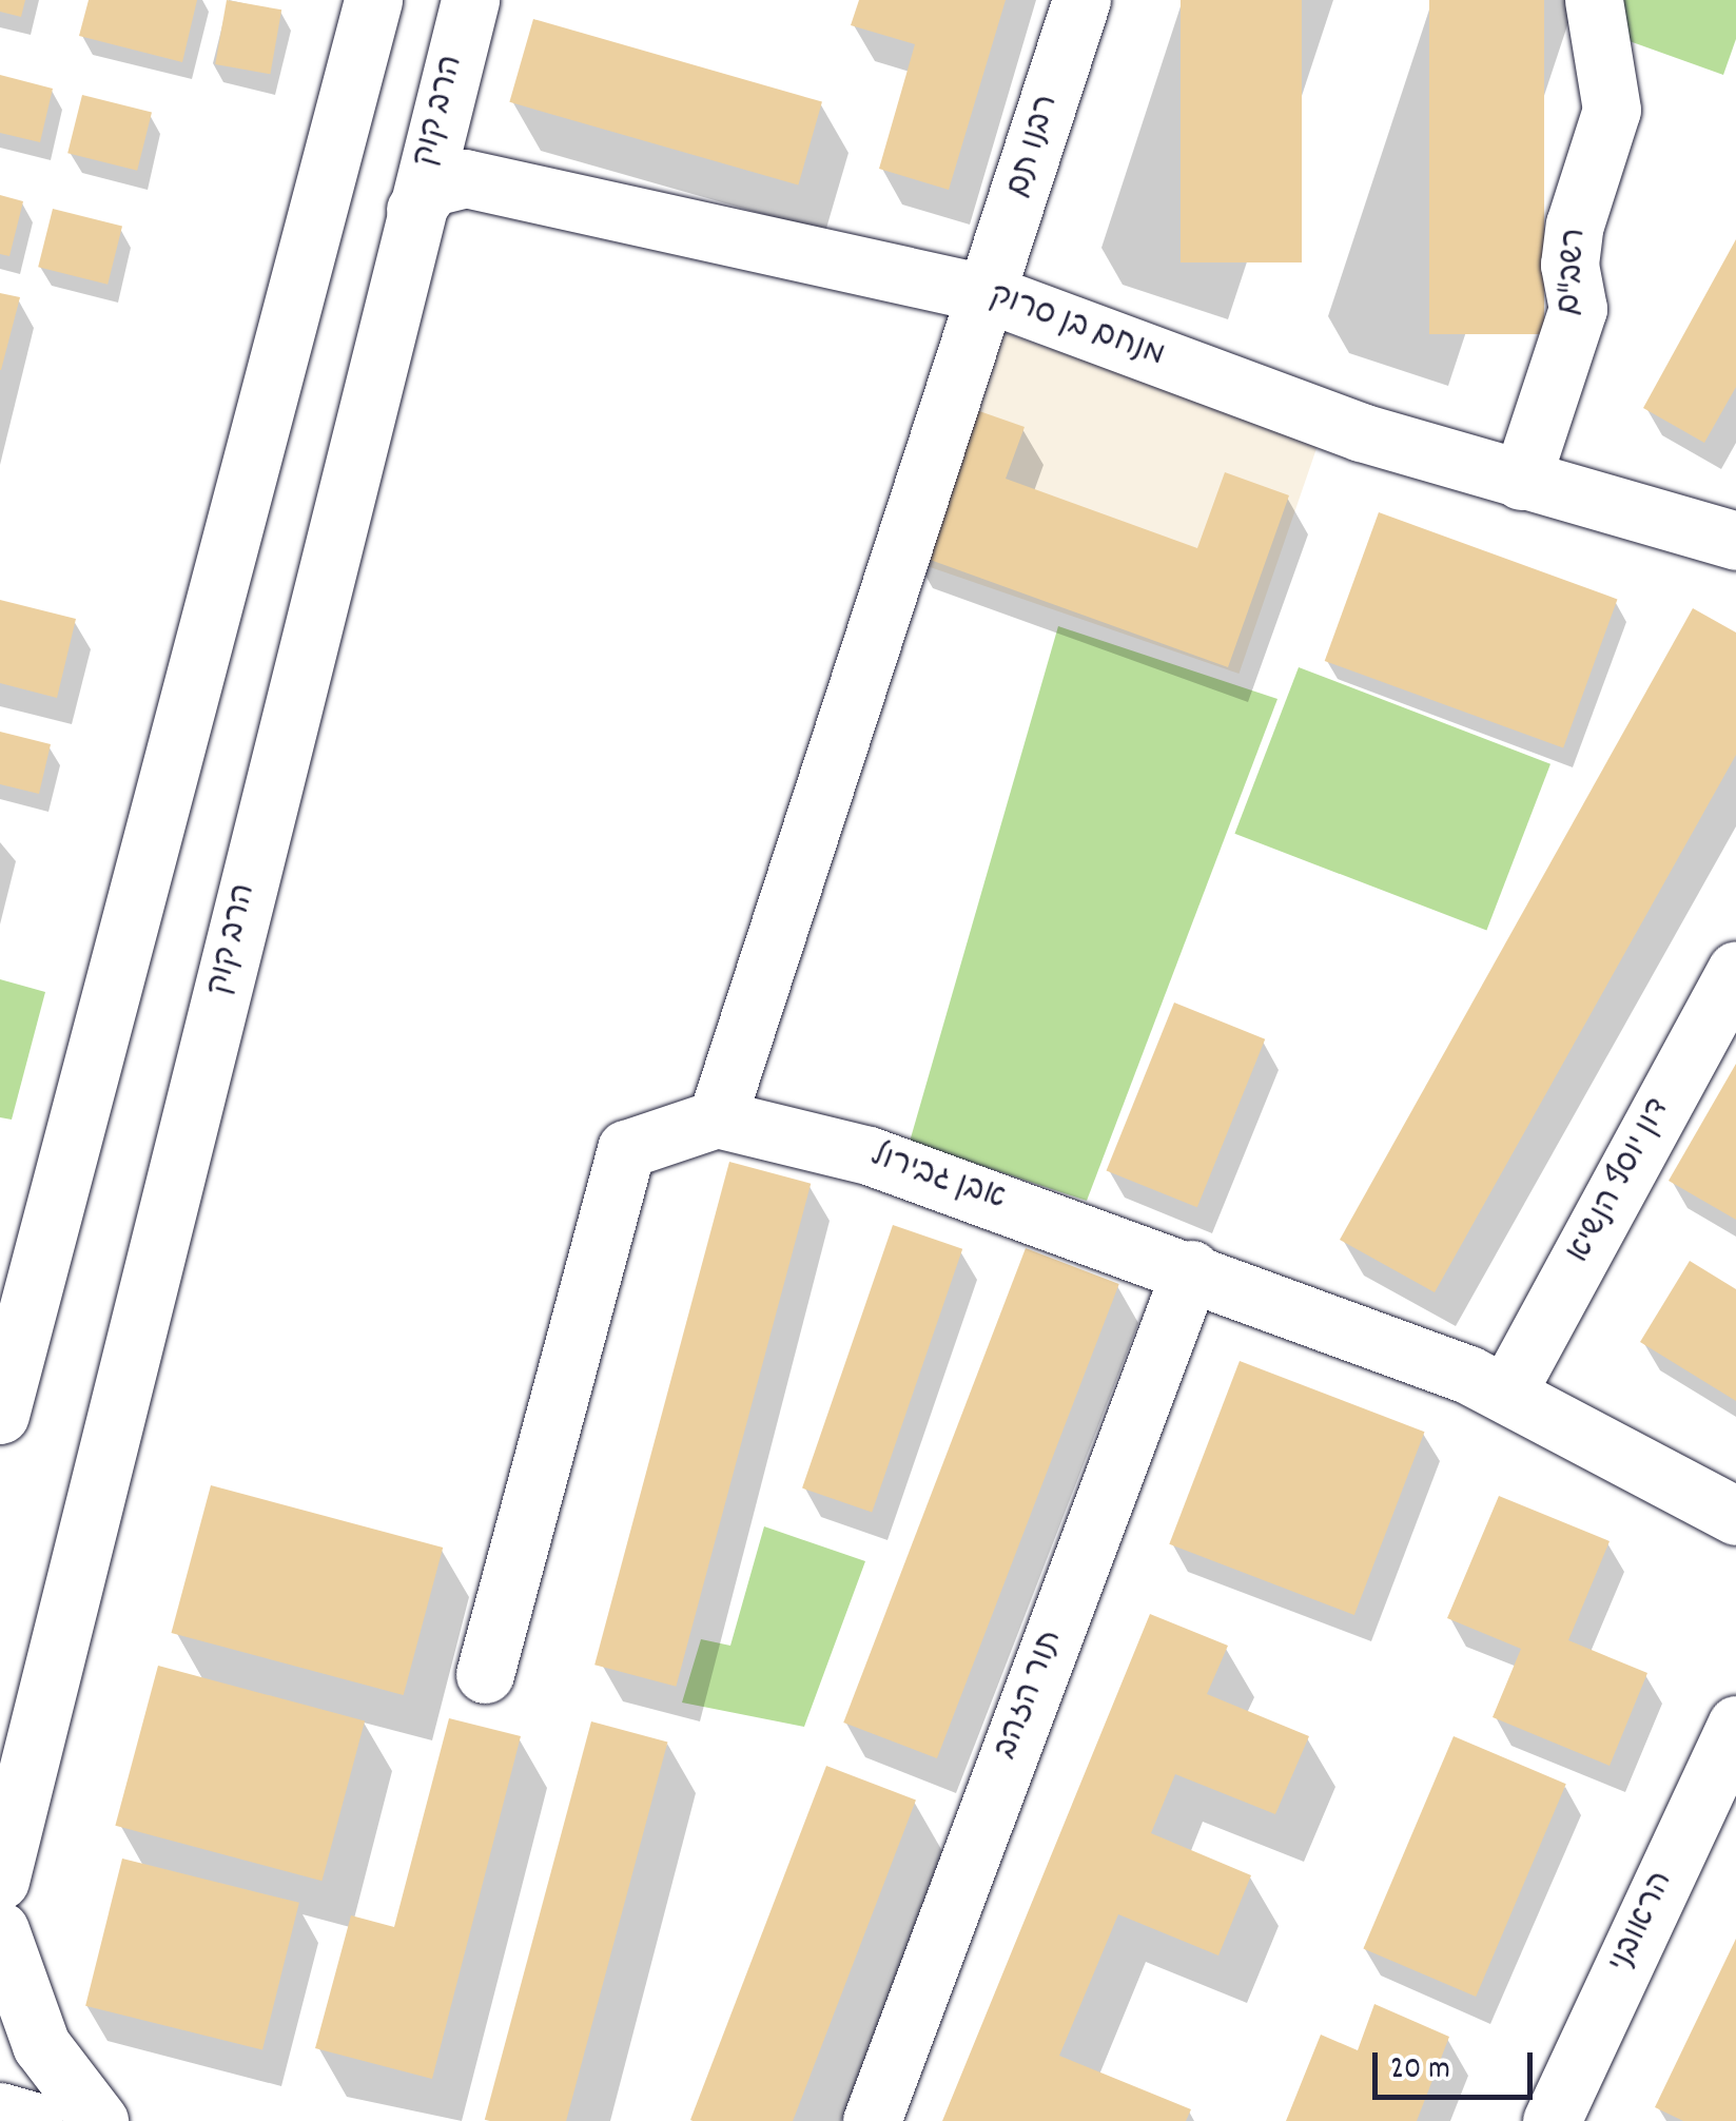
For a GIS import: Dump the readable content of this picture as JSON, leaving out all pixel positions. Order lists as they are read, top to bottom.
{
  "streets": {
    "street": [
      "הרב קוק",
      "רבנו תם",
      "רשב\"ם",
      "מנחם בן סרוק",
      "אבן גבירול",
      "דון יוסף הנשיא",
      "תור הזהב",
      "הראובני"
    ]
  },
  "crossings": [
    ["הרב קוק", "מנחם בן סרוק"],
    ["רבנו תם", "מנחם בן סרוק"],
    ["רבנו תם", "אבן גבירול"],
    ["רשב\"ם", "מנחם בן סרוק"],
    ["אבן גבירול", "דון יוסף הנשיא"],
    ["אבן גבירול", "תור הזהב"]
  ],
  "scale_bar": "20 m"
}
